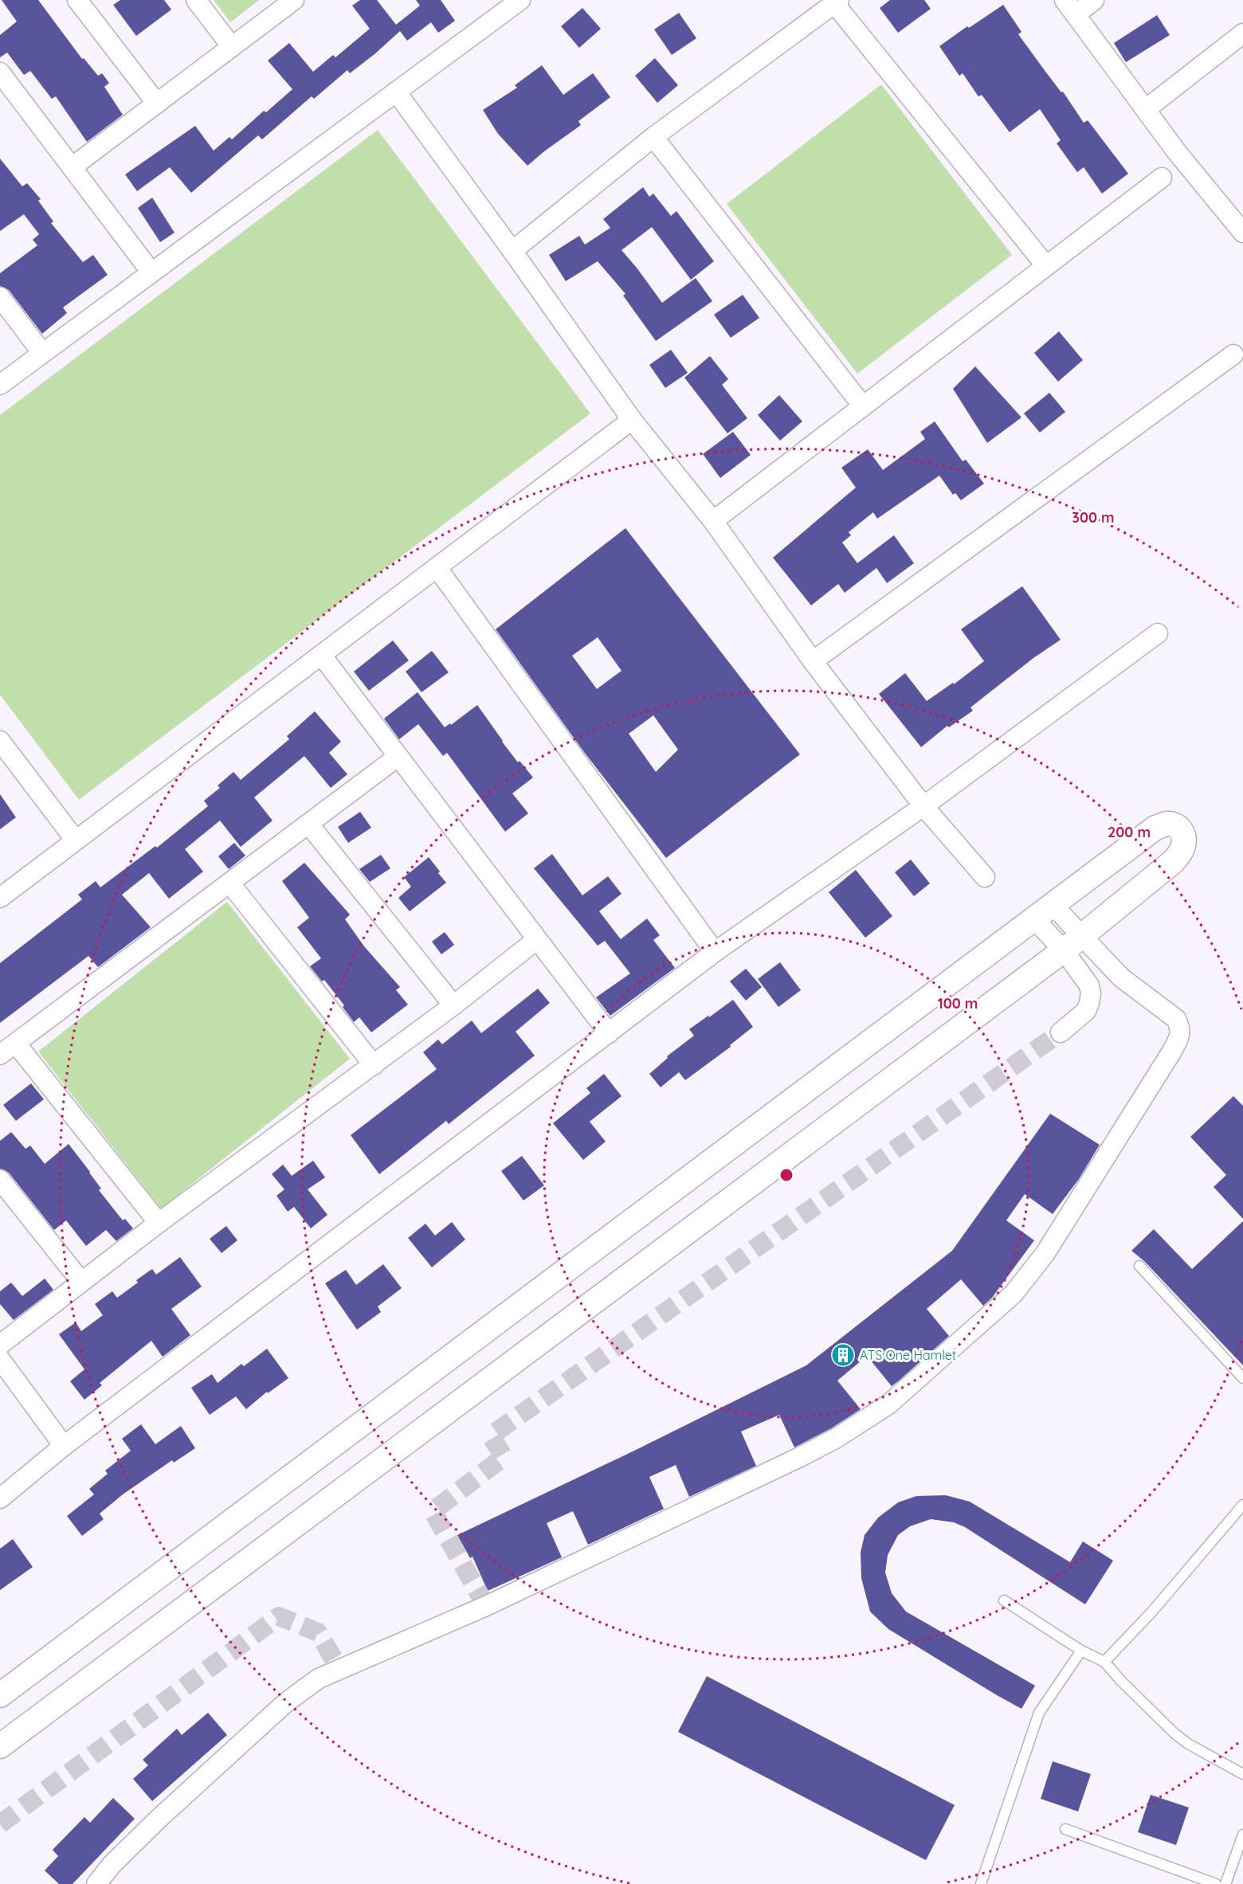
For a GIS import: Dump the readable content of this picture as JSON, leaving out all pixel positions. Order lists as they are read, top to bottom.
{
  "places": {
    "building": ["ATS One Hamlet"]
  },
  "rings": ["300 m", "200 m", "100 m"]
}
